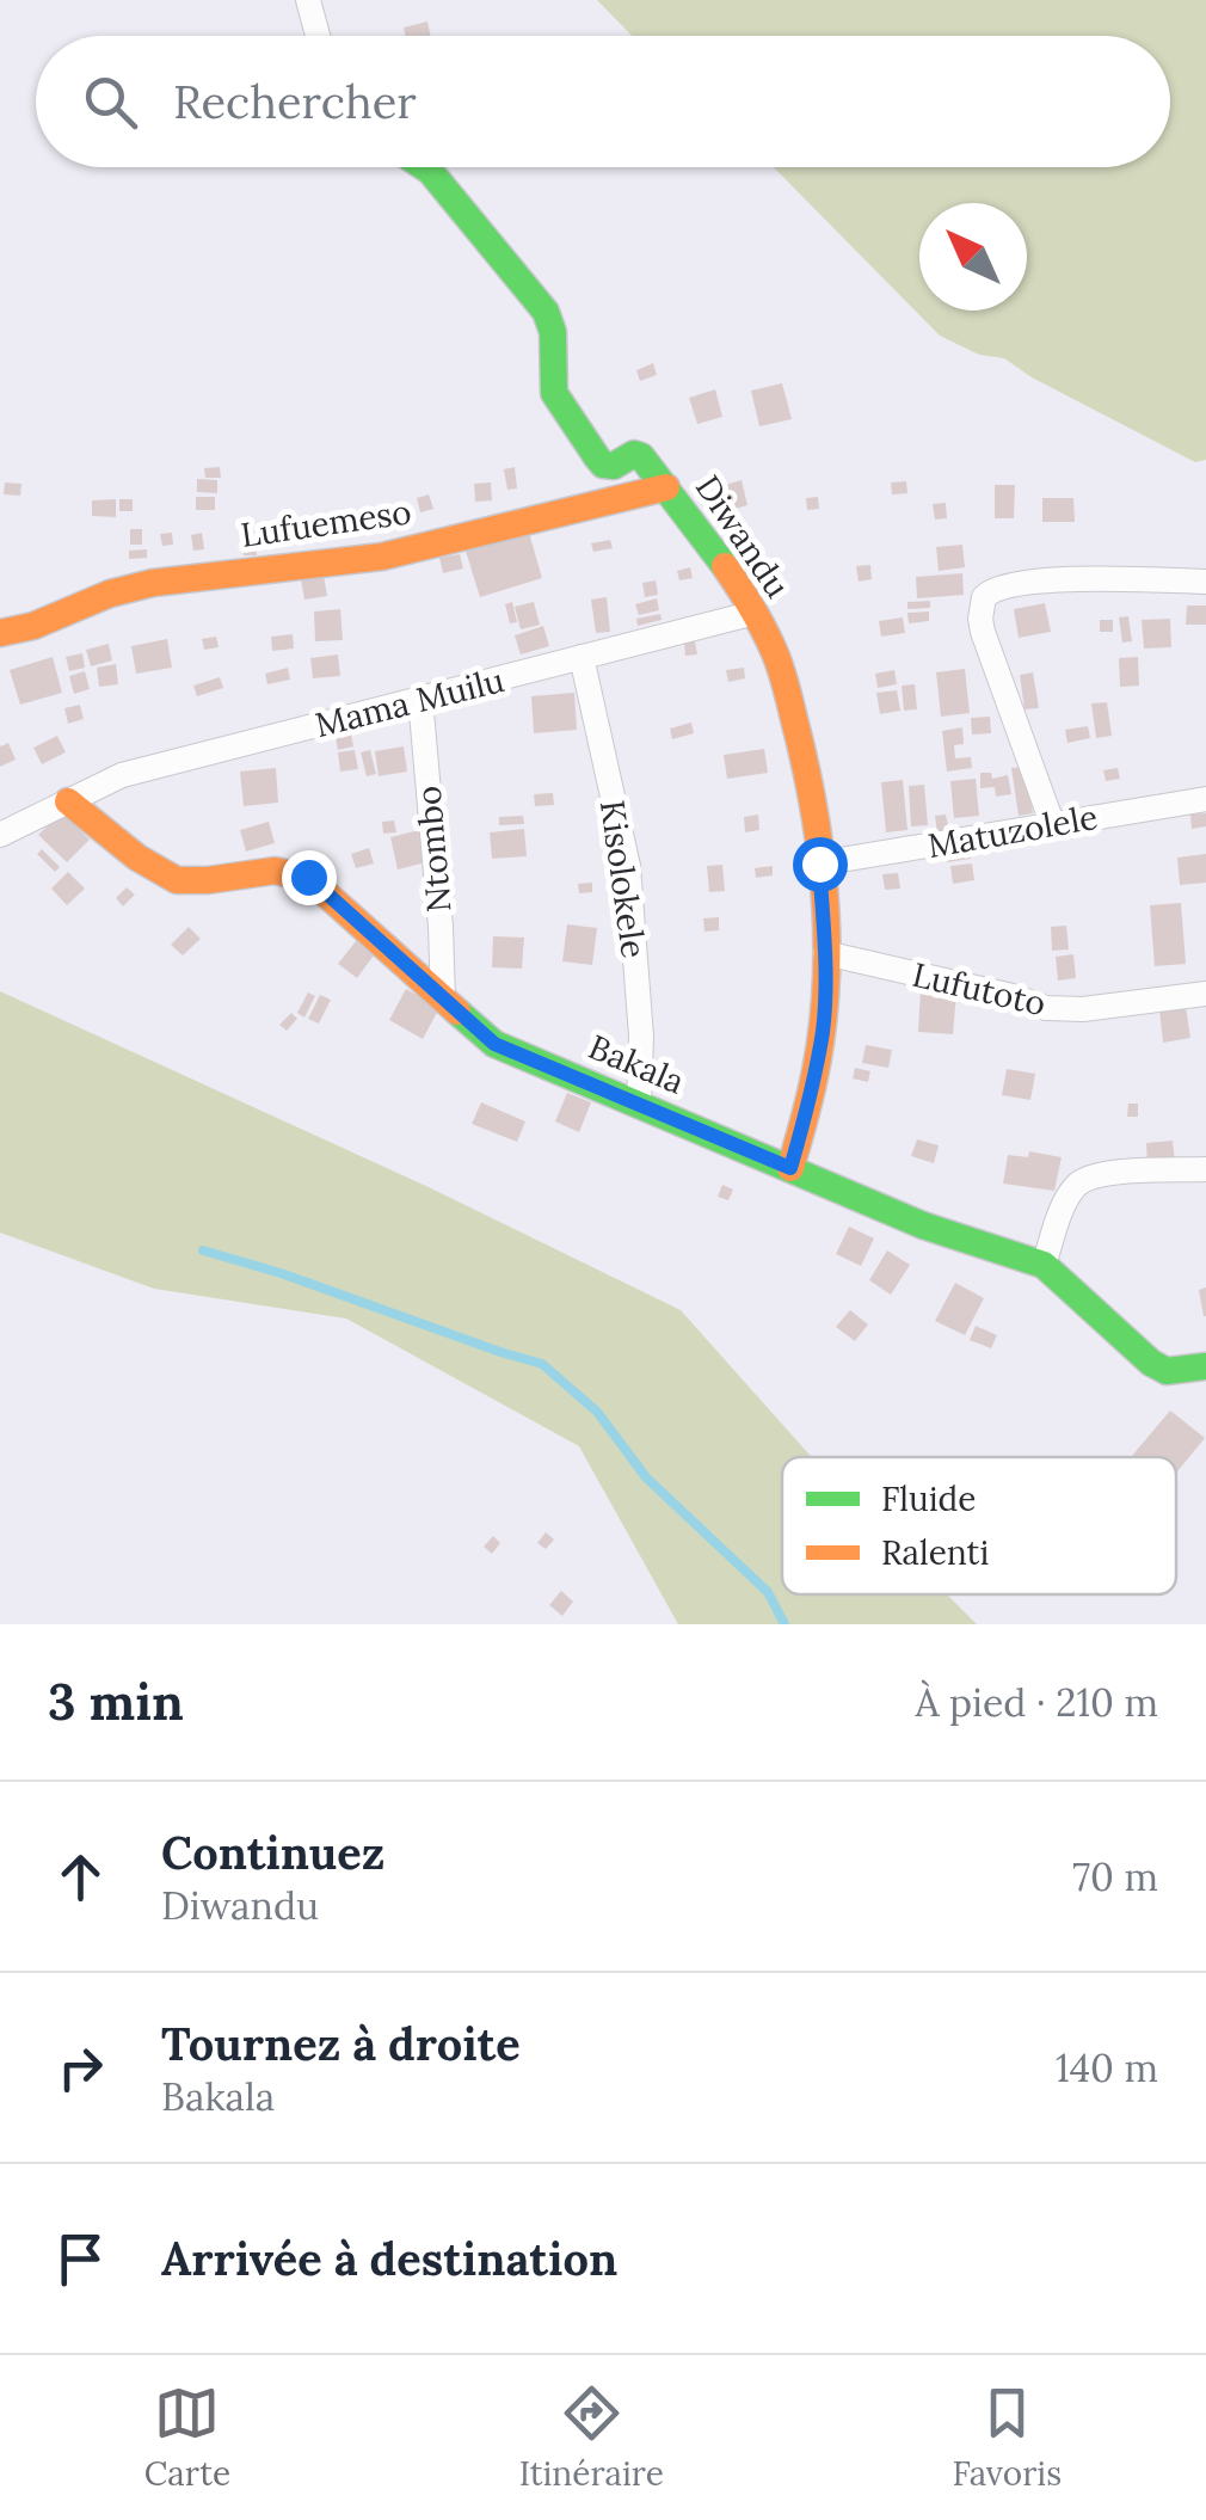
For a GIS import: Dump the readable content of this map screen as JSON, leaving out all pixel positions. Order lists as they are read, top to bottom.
{
  "streets": {
    "street": [
      "Lufuemeso",
      "Diwandu",
      "Mama Muilu",
      "Matuzolele",
      "Ntombo",
      "Kisolokele",
      "Lufutoto",
      "Bakala"
    ]
  },
  "crossings": [
    ["Lufuemeso", "Diwandu"],
    ["Diwandu", "Mama Muilu"],
    ["Diwandu", "Matuzolele"],
    ["Diwandu", "Lufutoto"],
    ["Diwandu", "Bakala"],
    ["Mama Muilu", "Ntombo"],
    ["Mama Muilu", "Kisolokele"],
    ["Mama Muilu", "Bakala"],
    ["Ntombo", "Bakala"],
    ["Kisolokele", "Bakala"]
  ],
  "legend": ["Fluide", "Ralenti"],
  "north": "top left",
  "page": {
    "search": "Rechercher",
    "heading": ["3 min", "À pied · 210 m"],
    "list": [
      ["Continuez", "Diwandu", "70 m"],
      ["Tournez à droite", "Bakala", "140 m"],
      "Arrivée à destination"
    ],
    "nav": ["Carte", "Itinéraire", "Favoris"]
  }
}
